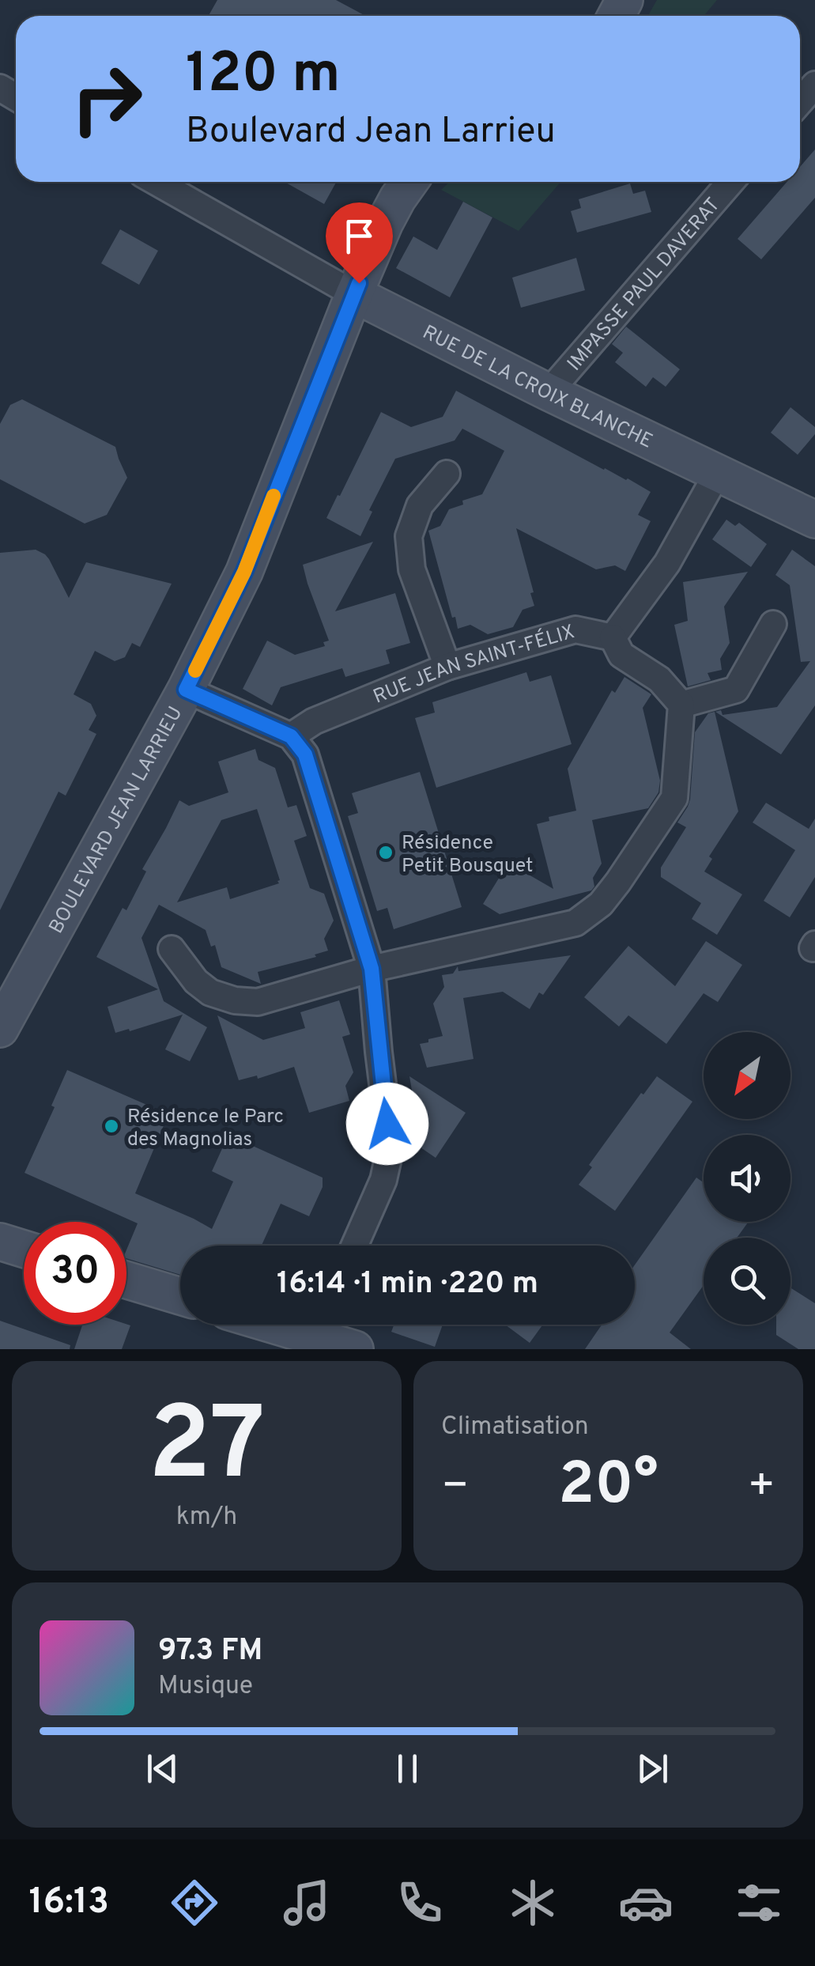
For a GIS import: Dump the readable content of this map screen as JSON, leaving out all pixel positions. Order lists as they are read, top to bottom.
{
  "streets": {
    "street": [
      "IMPASSE PAUL DAVERAT",
      "RUE DE LA CROIX BLANCHE",
      "RUE JEAN SAINT-FÉLIX",
      "BOULEVARD JEAN LARRIEU"
    ]
  },
  "crossings": [
    ["IMPASSE PAUL DAVERAT", "RUE DE LA CROIX BLANCHE"],
    ["RUE DE LA CROIX BLANCHE", "BOULEVARD JEAN LARRIEU"]
  ],
  "places": ["Résidence Petit Bousquet", "Résidence le Parc des Magnolias"],
  "north": "bottom left",
  "page": {
    "turn": ["120 m", "Boulevard Jean Larrieu"],
    "limit": "30",
    "trip": "16:14 · 1 min · 220 m",
    "tile": [
      ["27", "km/h"],
      "Climatisation"
    ],
    "heat": ["−", "20°", "+"],
    "song": ["97.3 FM", "Musique"],
    "tabs": "16:13"
  }
}
